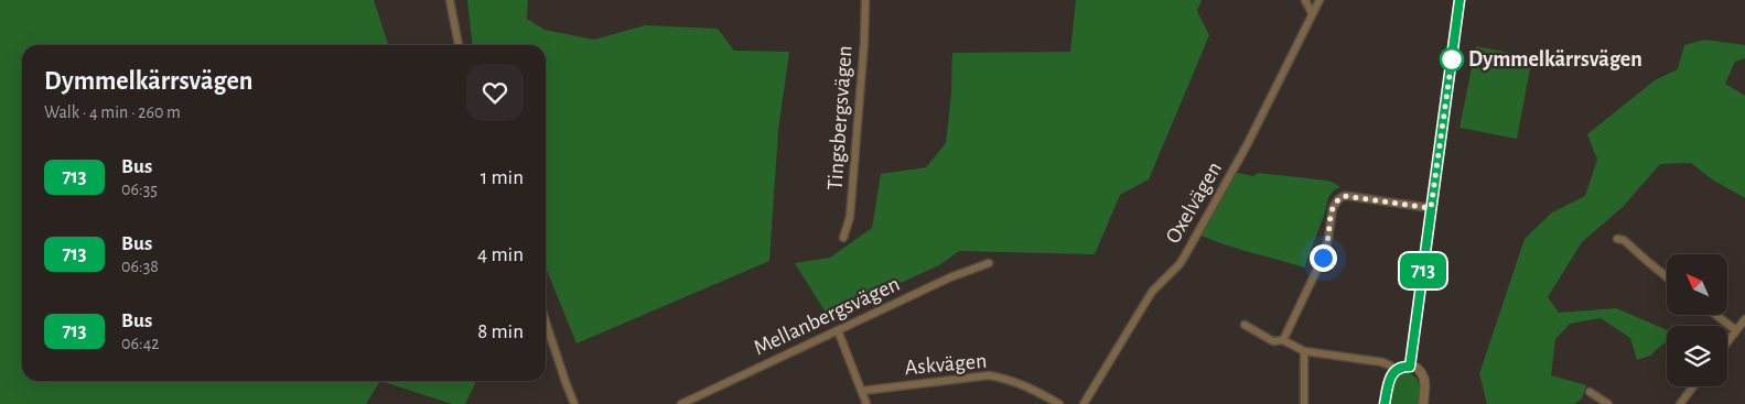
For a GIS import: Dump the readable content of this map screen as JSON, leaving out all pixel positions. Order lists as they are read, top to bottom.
{
  "streets": {
    "street": [
      "Tingsbergsvägen",
      "Oxelvägen",
      "Mellanbergsvägen",
      "Askvägen"
    ]
  },
  "places": ["Dymmelkärrsvägen"],
  "lines": ["bus line 713"],
  "north": "top left",
  "page": {
    "on_map": "713",
    "heading": ["Dymmelkärrsvägen", "Walk · 4 min · 260 m"],
    "list": [
      {
        "mark": "713",
        "name": "Bus",
        "note": "06:35",
        "value": "1 min"
      },
      {
        "mark": "713",
        "name": "Bus",
        "note": "06:38",
        "value": "4 min"
      },
      {
        "mark": "713",
        "name": "Bus",
        "note": "06:42",
        "value": "8 min"
      }
    ]
  }
}
